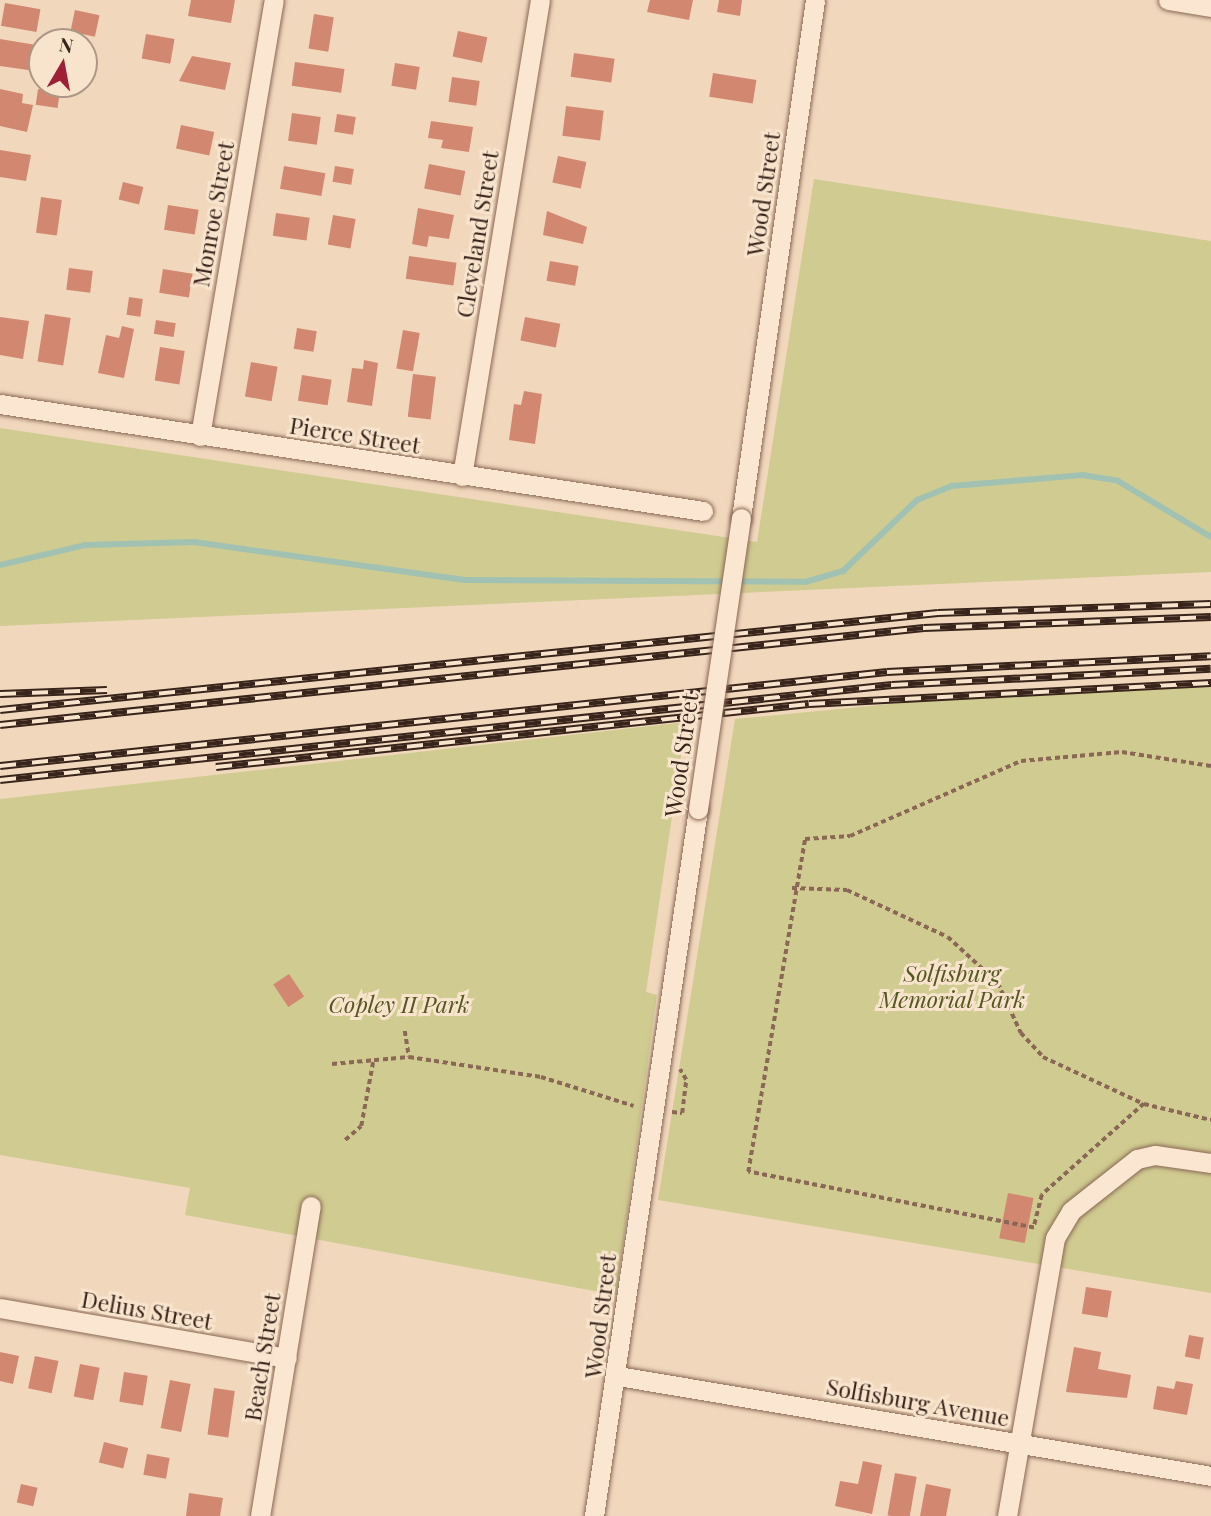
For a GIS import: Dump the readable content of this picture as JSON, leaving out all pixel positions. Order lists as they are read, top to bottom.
{
  "streets": {
    "street": [
      "Wood Street",
      "Monroe Street",
      "Cleveland Street",
      "Pierce Street",
      "Delius Street",
      "Beach Street",
      "Solfisburg Avenue"
    ]
  },
  "crossings": [
    ["Wood Street", "Solfisburg Avenue"],
    ["Monroe Street", "Pierce Street"],
    ["Cleveland Street", "Pierce Street"],
    ["Delius Street", "Beach Street"]
  ],
  "parks": ["Solfisburg Memorial Park", "Copley II Park"],
  "north": "top"
}
